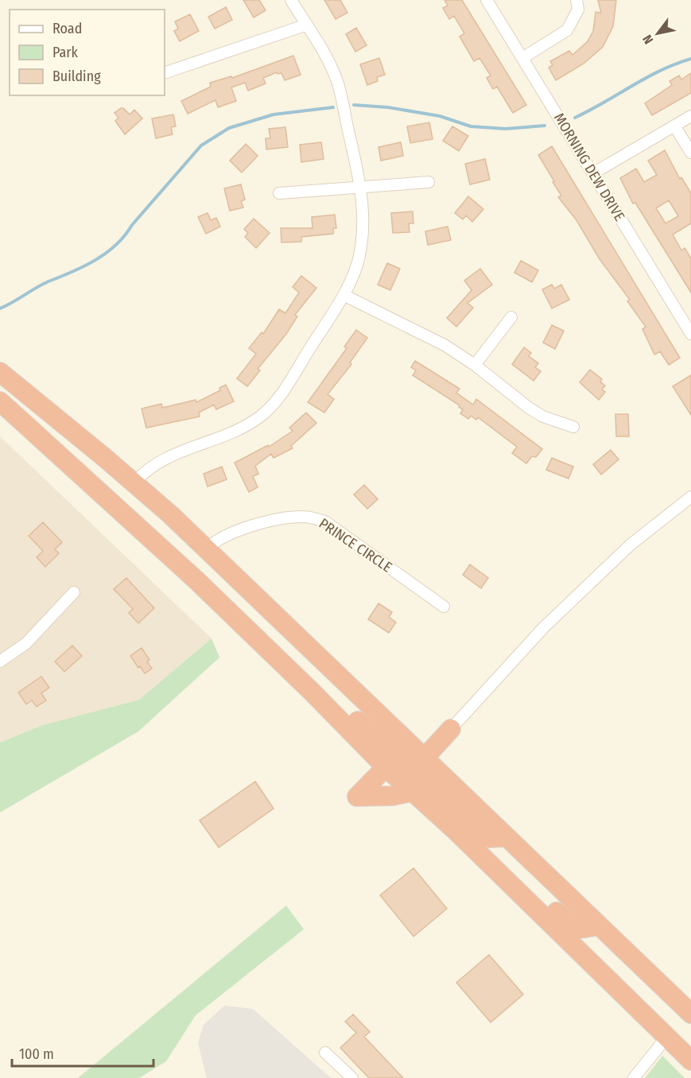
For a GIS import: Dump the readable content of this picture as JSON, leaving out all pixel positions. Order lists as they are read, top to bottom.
{
  "streets": {
    "street": ["MORNING DEW DRIVE", "PRINCE CIRCLE"]
  },
  "legend": ["Road", "Park", "Building"],
  "scale_bar": "100 m",
  "north": "bottom left"
}
